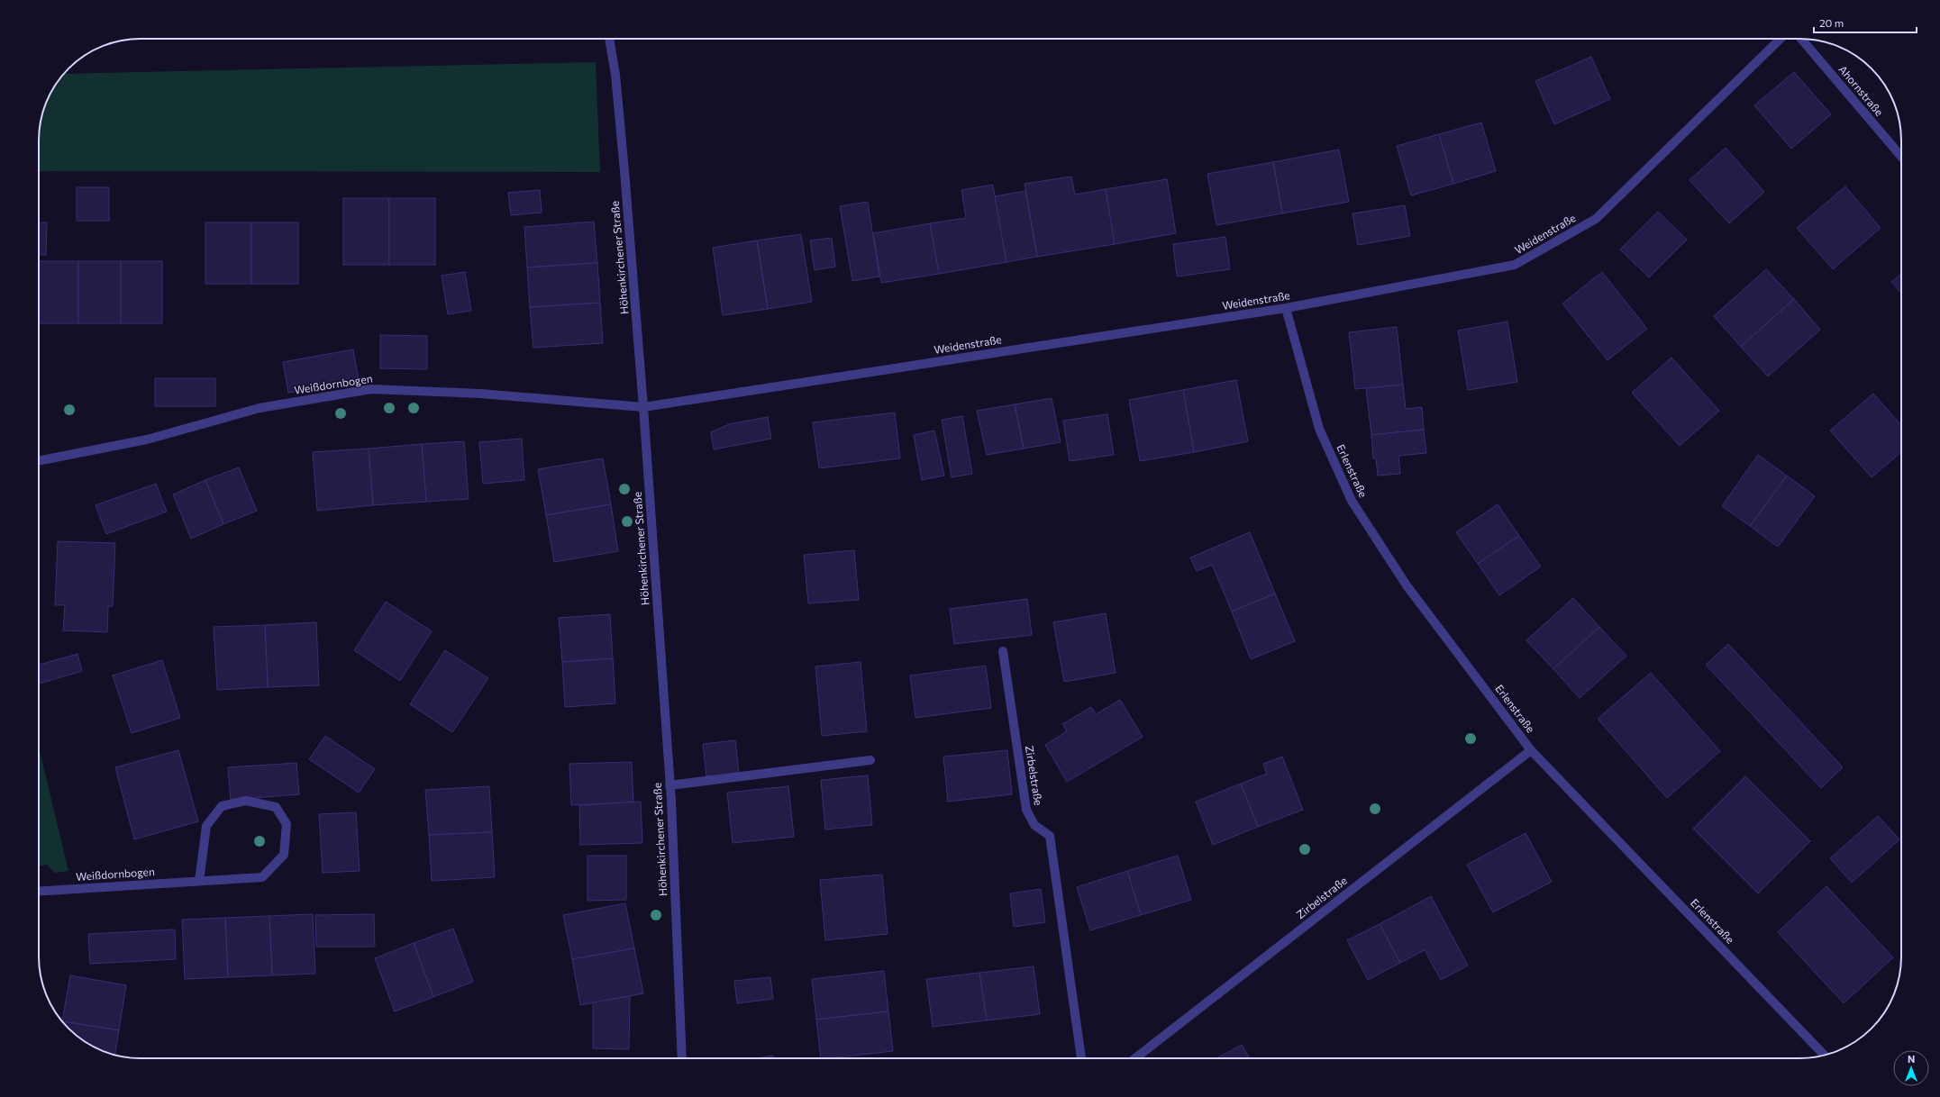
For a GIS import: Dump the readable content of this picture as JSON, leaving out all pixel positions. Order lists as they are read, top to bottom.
{
  "streets": {
    "street": [
      "Ahornstraße",
      "Weidenstraße",
      "Höhenkirchener Straße",
      "Weißdornbogen",
      "Erlenstraße",
      "Zirbelstraße"
    ]
  },
  "crossings": [
    ["Weidenstraße", "Höhenkirchener Straße"],
    ["Weidenstraße", "Weißdornbogen"],
    ["Weidenstraße", "Erlenstraße"],
    ["Höhenkirchener Straße", "Weißdornbogen"],
    ["Erlenstraße", "Zirbelstraße"]
  ],
  "scale_bar": "20 m",
  "north": "top"
}
